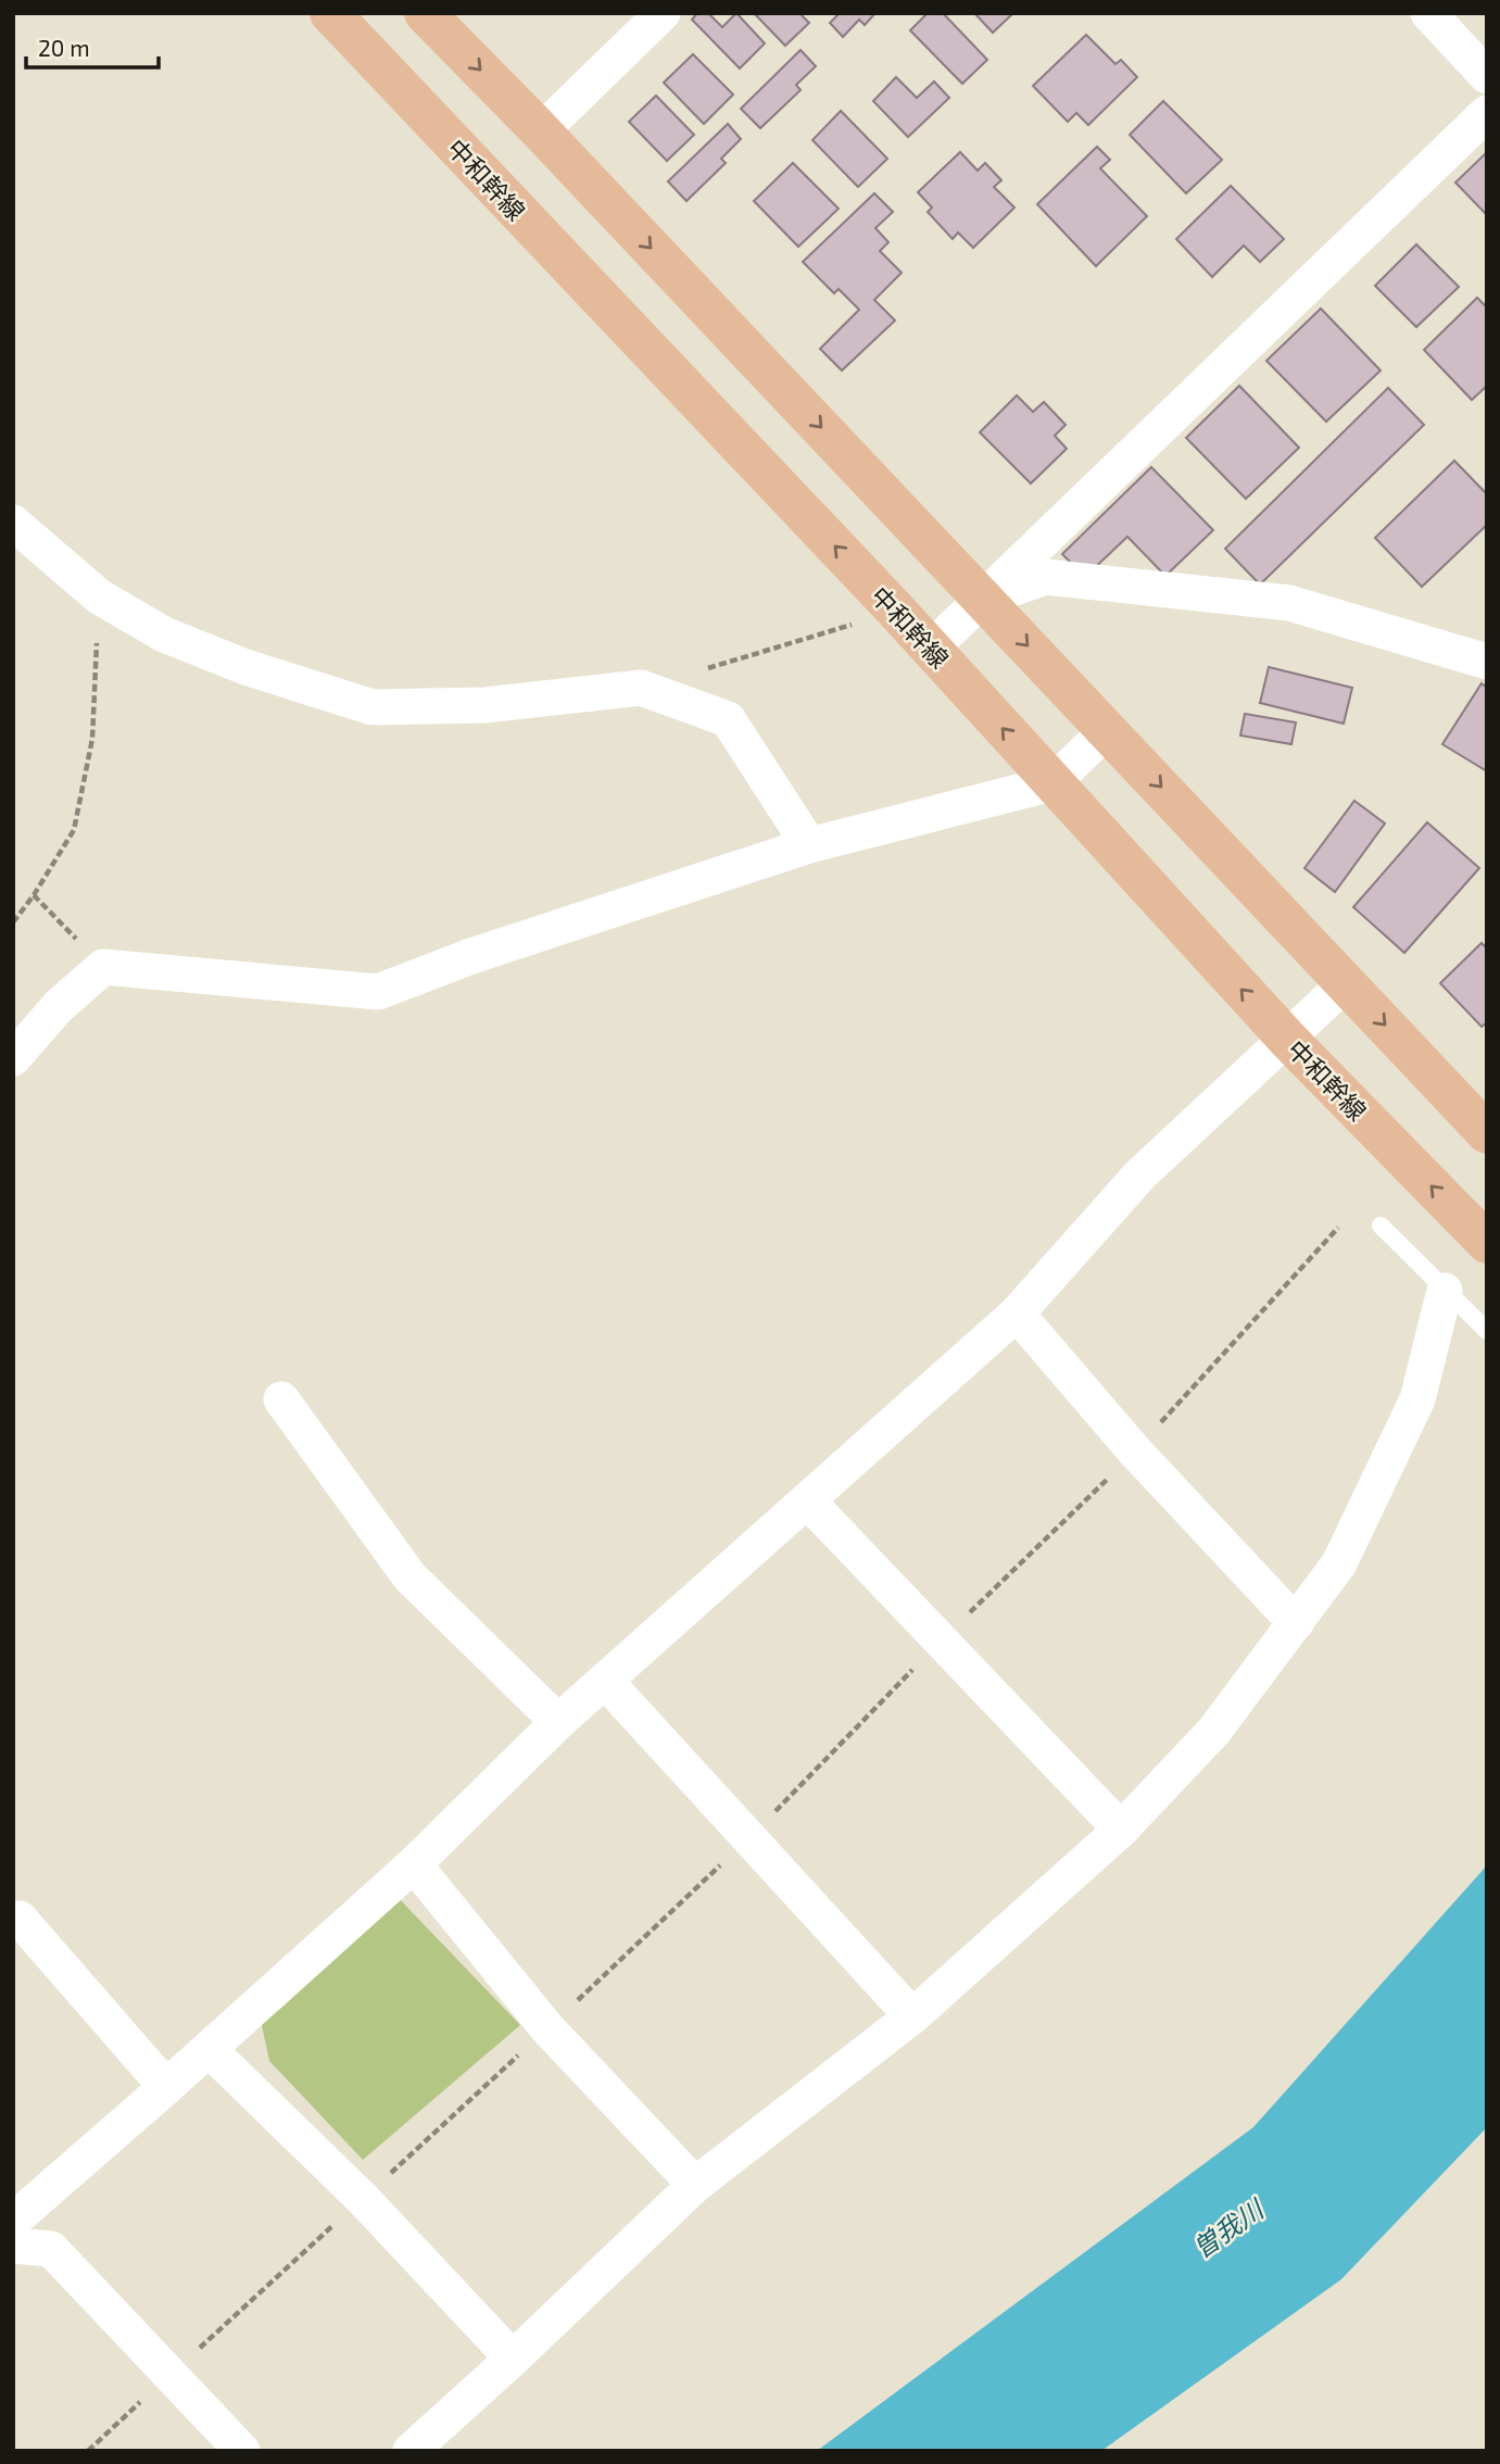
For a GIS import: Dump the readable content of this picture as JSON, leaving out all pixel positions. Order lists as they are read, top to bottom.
{
  "streets": {
    "main road": ["中和幹線"]
  },
  "water": ["曽我川"],
  "scale_bar": "20 m"
}
